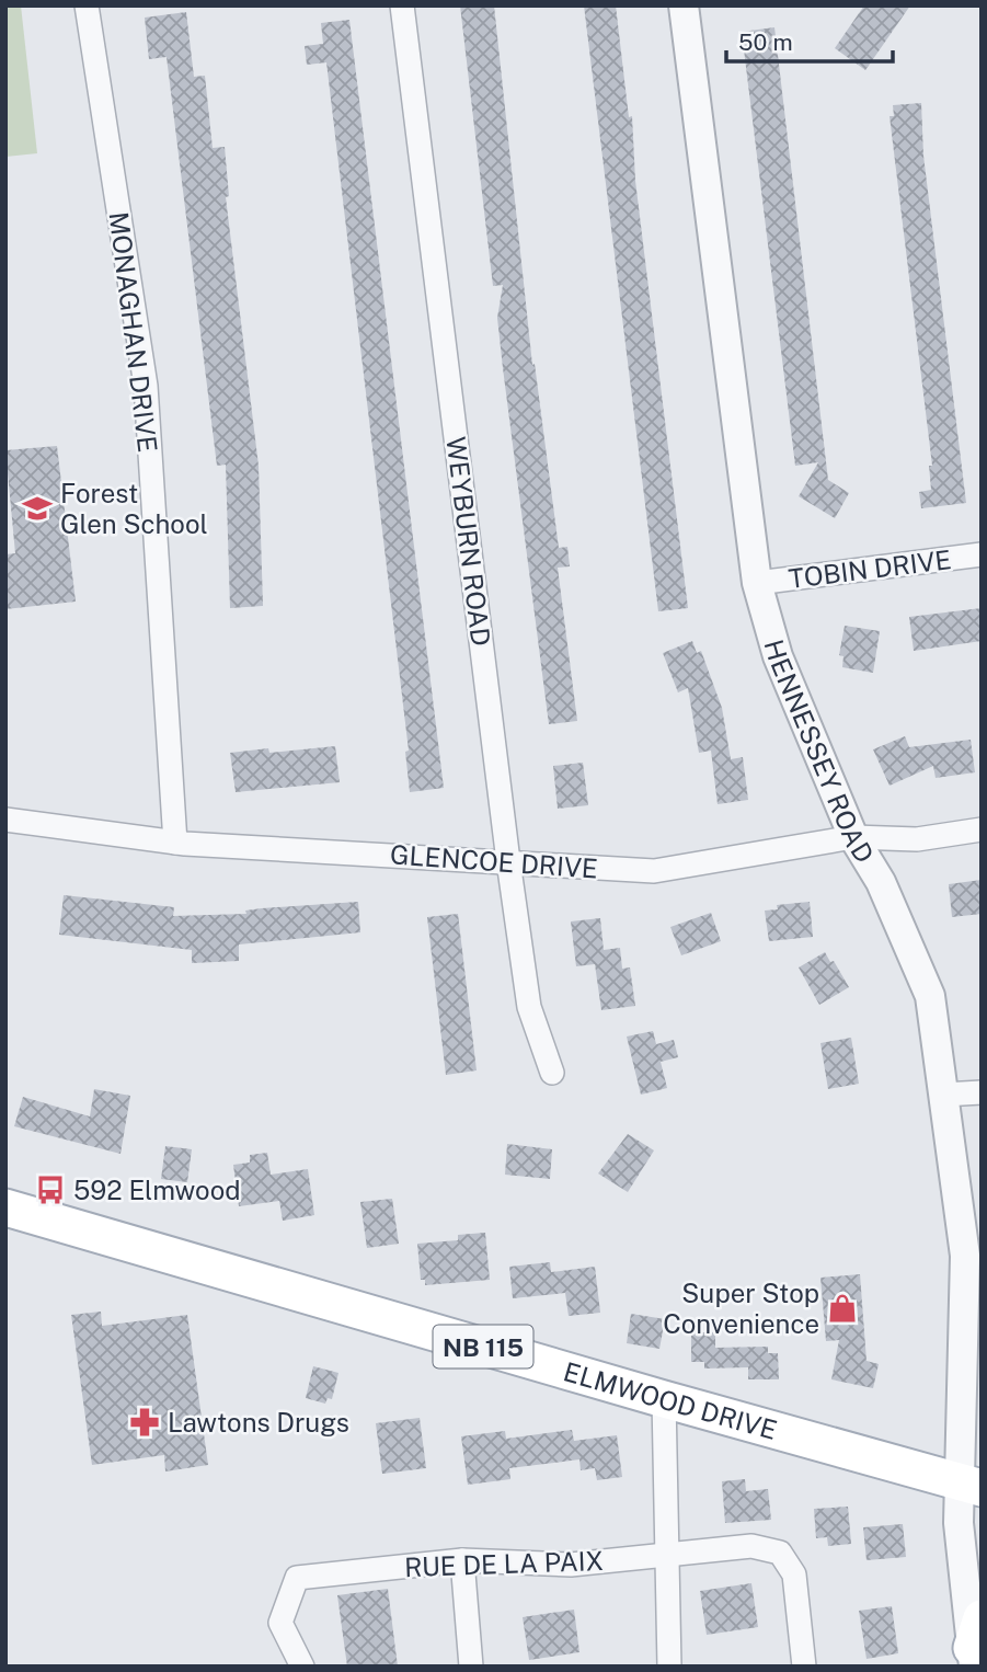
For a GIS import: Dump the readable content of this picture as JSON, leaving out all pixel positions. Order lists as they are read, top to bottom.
{
  "streets": {
    "main road": ["NB 115", "ELMWOOD DRIVE"],
    "street": [
      "MONAGHAN DRIVE",
      "WEYBURN ROAD",
      "TOBIN DRIVE",
      "HENNESSEY ROAD",
      "GLENCOE DRIVE",
      "RUE DE LA PAIX"
    ]
  },
  "crossings": [
    ["MONAGHAN DRIVE", "GLENCOE DRIVE"],
    ["WEYBURN ROAD", "GLENCOE DRIVE"],
    ["TOBIN DRIVE", "HENNESSEY ROAD"],
    ["HENNESSEY ROAD", "GLENCOE DRIVE"],
    ["HENNESSEY ROAD", "ELMWOOD DRIVE"]
  ],
  "places": {
    "school or university": ["Forest Glen School"],
    "bus stop": ["592 Elmwood"],
    "shop": ["Super Stop Convenience"],
    "pharmacy": ["Lawtons Drugs"]
  },
  "scale_bar": "50 m"
}
